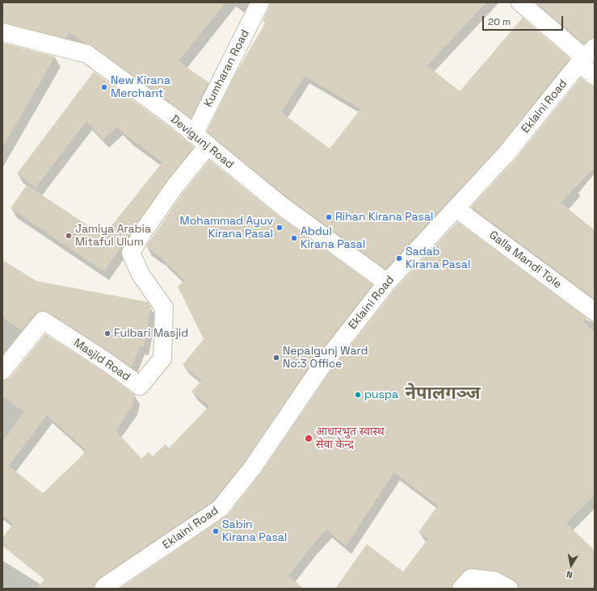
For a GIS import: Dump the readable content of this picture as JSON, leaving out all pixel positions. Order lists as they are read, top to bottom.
{
  "streets": {
    "street": [
      "Kumharan Road",
      "Eklaini Road",
      "Devigunj Road",
      "Galla Mandi Tole",
      "Masjid Road"
    ]
  },
  "crossings": [
    ["Kumharan Road", "Devigunj Road"],
    ["Eklaini Road", "Devigunj Road"],
    ["Eklaini Road", "Galla Mandi Tole"],
    ["Devigunj Road", "Masjid Road"]
  ],
  "districts": ["नेपालगञ्ज"],
  "places": [
    "New Kirana Merchant",
    "Rihan Kirana Pasal",
    "Mohammad Ayuv Kirana Pasal",
    "Jamiya Arabia Mitaful Ulum",
    "Abdul Kirana Pasal",
    "Sadab Kirana Pasal",
    "Fulbari Masjid",
    "Nepalgunj Ward No:3 Office",
    "puspa",
    "आधारभुत स्वास्थ सेवा केन्द्र",
    "Sabin Kirana Pasal"
  ],
  "scale_bar": "20 m",
  "north": "bottom"
}
